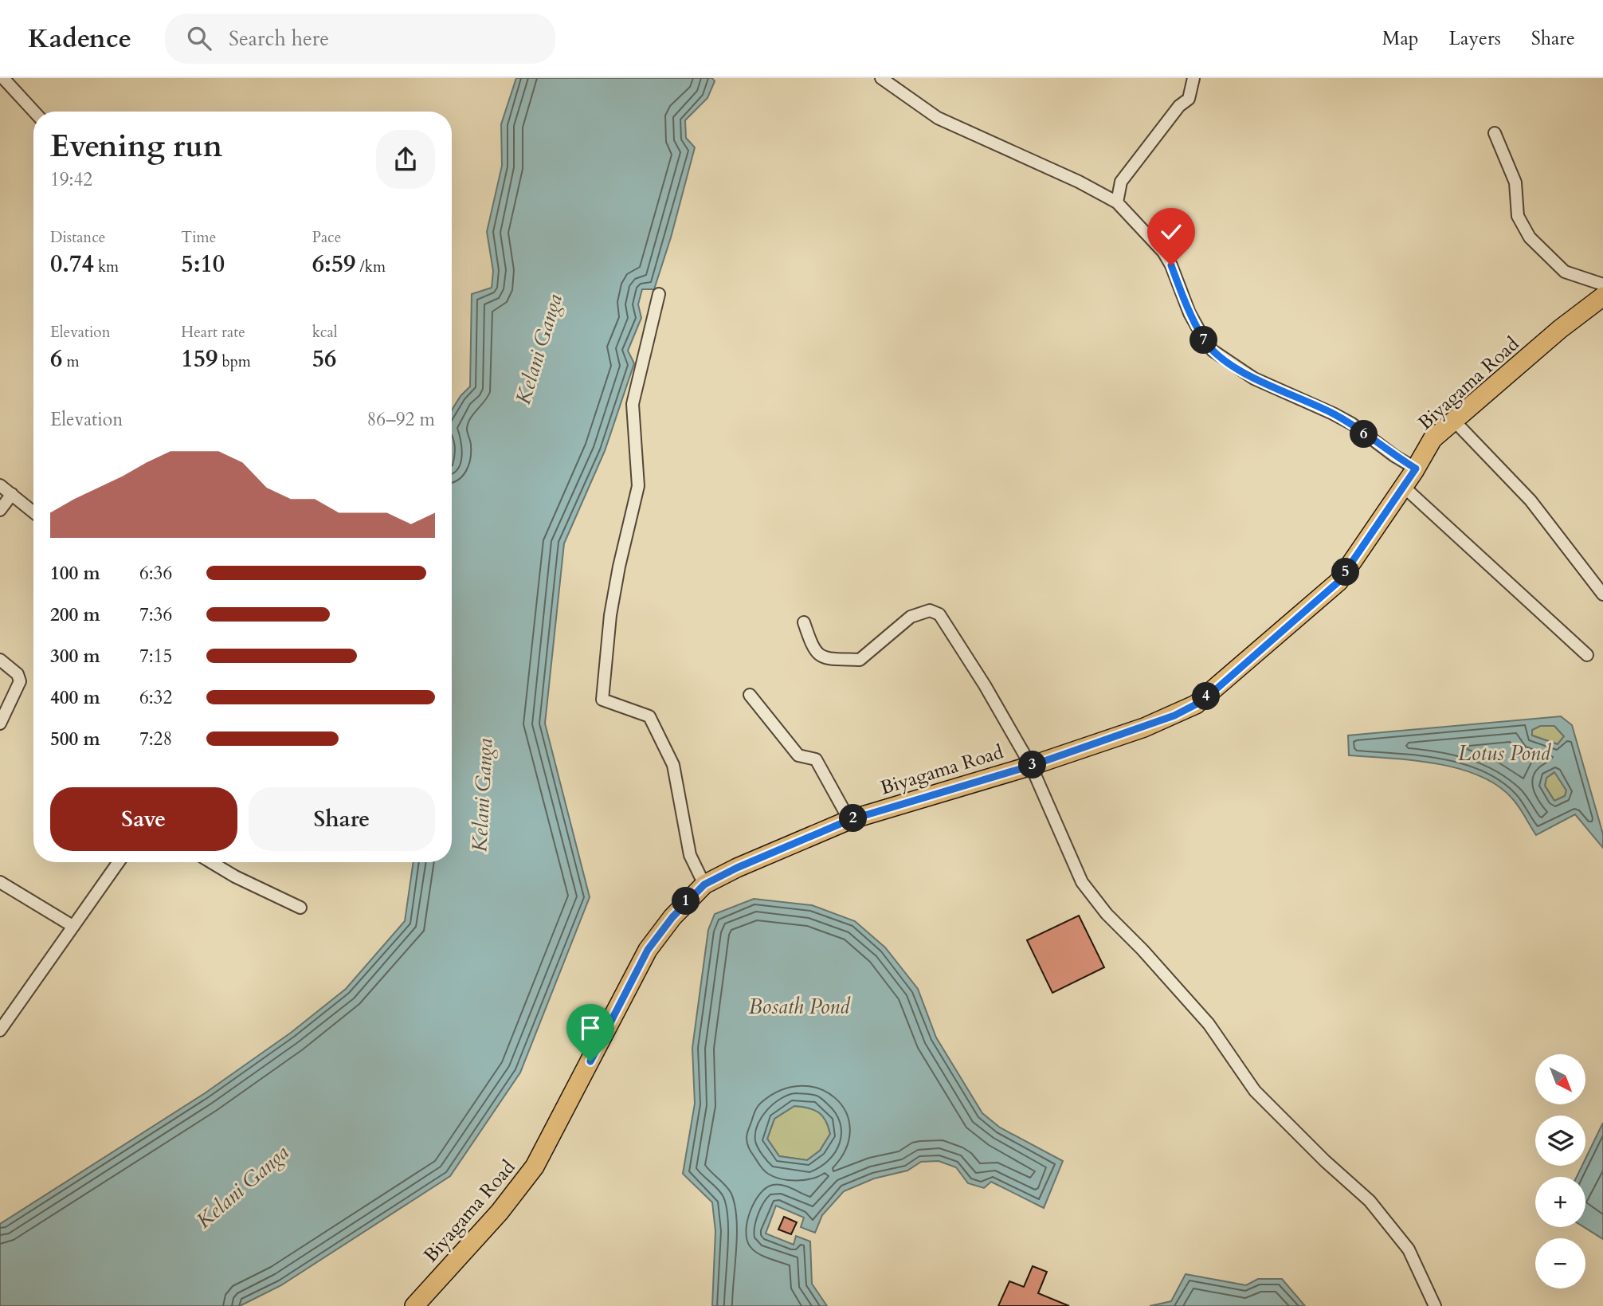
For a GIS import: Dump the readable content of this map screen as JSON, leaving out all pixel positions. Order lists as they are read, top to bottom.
{
  "streets": {
    "main road": ["Biyagama Road"]
  },
  "water": ["Kelani Ganga", "Lotus Pond", "Bosath Pond"],
  "north": "bottom right",
  "page": {
    "header": "Kadence",
    "search": "Search here",
    "nav": ["Map", "Layers", "Share"],
    "heading": ["Evening run", "19:42"],
    "stats": [
      ["Distance", "0.74 km"],
      ["Time", "5:10"],
      ["Pace", "6:59 /km"],
      ["Elevation", "6 m"],
      ["Heart rate", "159 bpm"],
      ["kcal", "56"]
    ],
    "pins": [
      "7",
      "6",
      "5",
      "4",
      "3",
      "2",
      "1"
    ],
    "chart": ["Elevation", "86–92 m"],
    "list": [
      {
        "name": "100 m",
        "note": "6:36"
      },
      {
        "name": "200 m",
        "note": "7:36"
      },
      {
        "name": "300 m",
        "note": "7:15"
      },
      {
        "name": "400 m",
        "note": "6:32"
      },
      {
        "name": "500 m",
        "note": "7:28"
      }
    ],
    "buttons": ["Save", "Share"],
    "map_buttons": ["+", "−"]
  }
}
